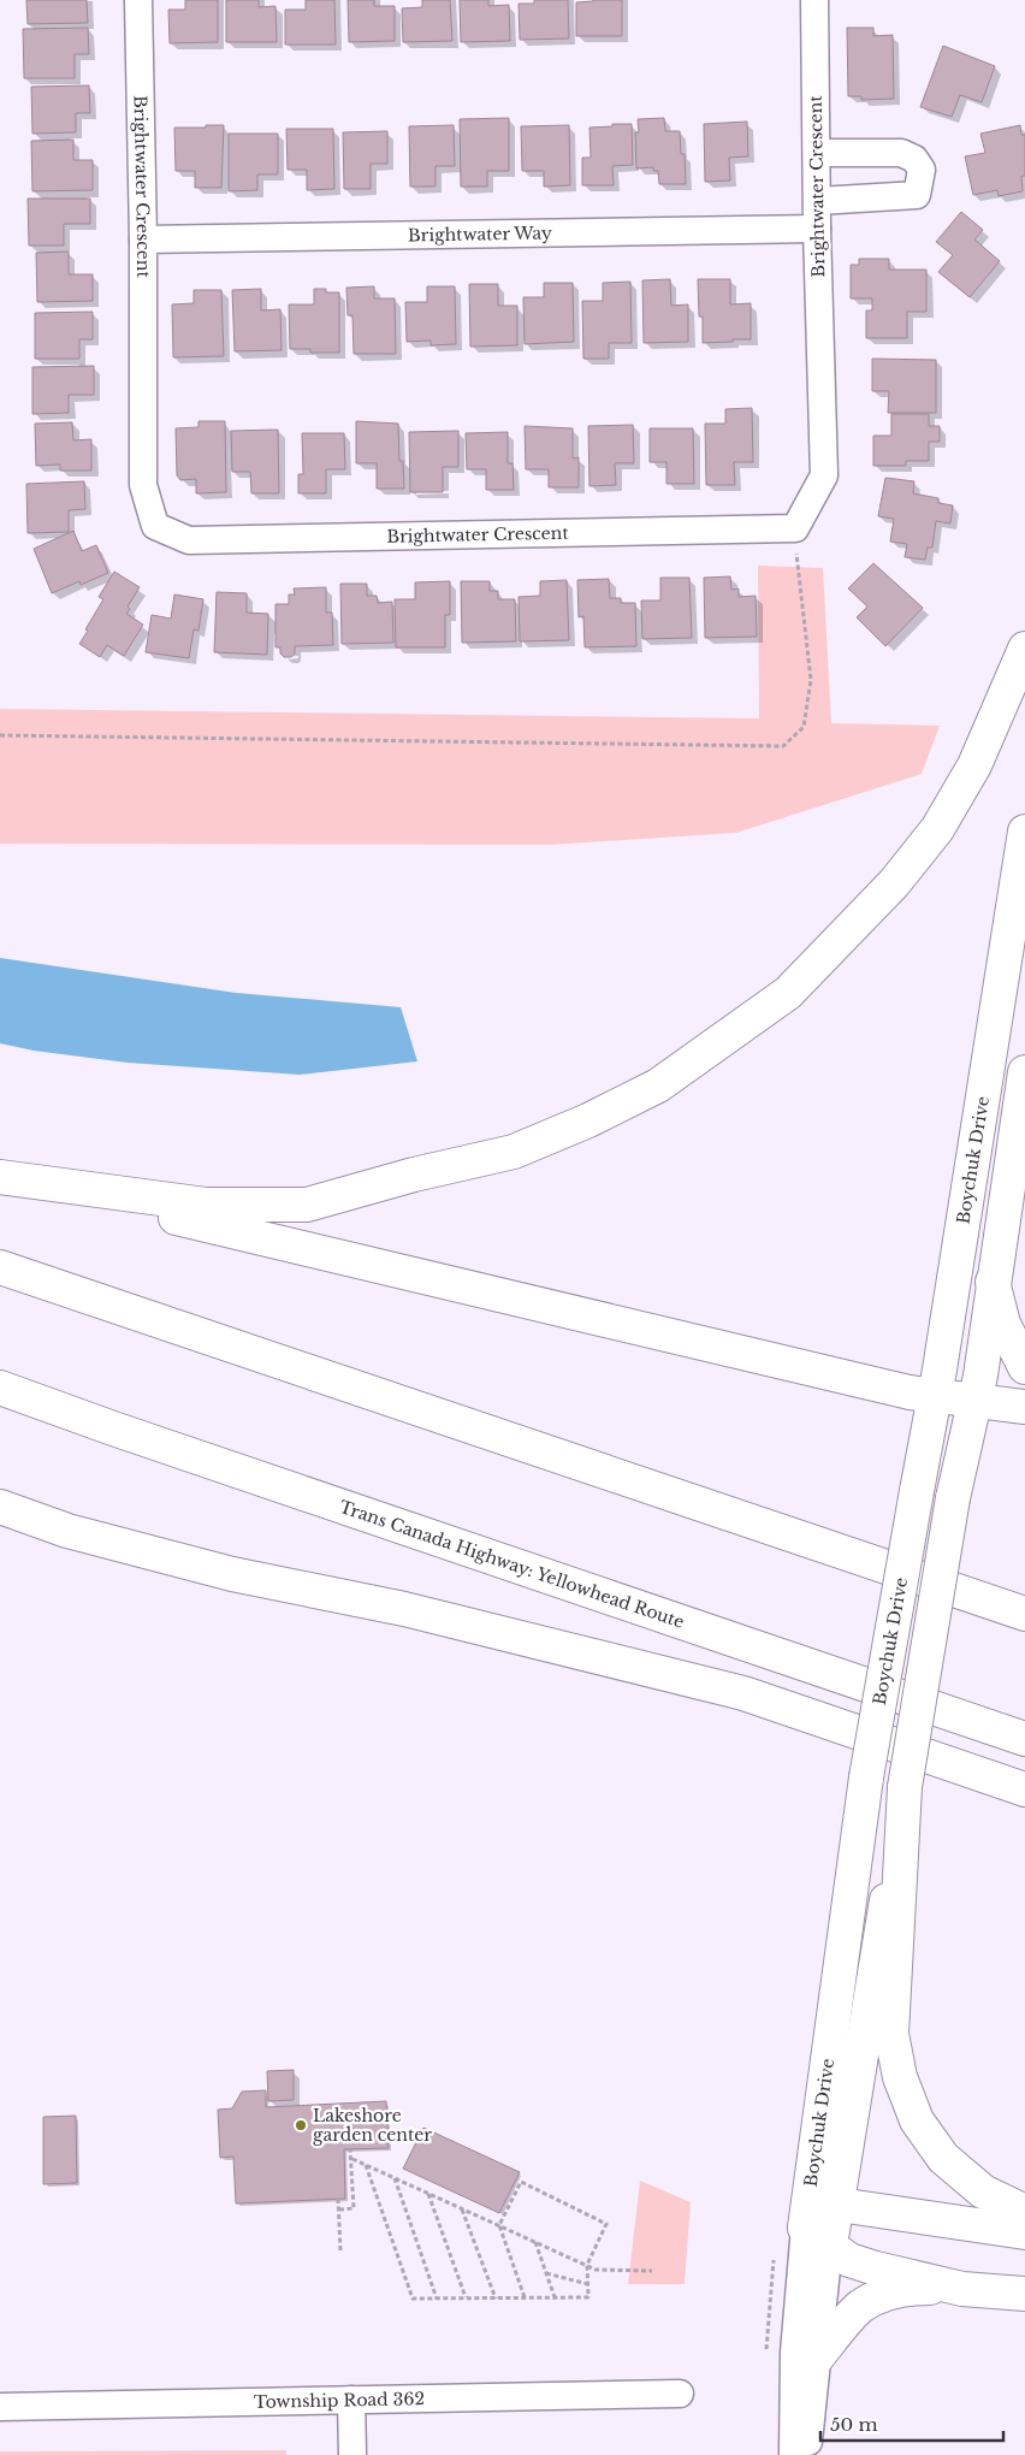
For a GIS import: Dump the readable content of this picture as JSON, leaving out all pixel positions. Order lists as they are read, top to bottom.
{
  "streets": {
    "main road": ["Boychuk Drive", "Trans Canada Highway: Yellowhead Route"],
    "street": ["Brightwater Crescent", "Brightwater Way", "Township Road 362"]
  },
  "crossings": [
    ["Brightwater Crescent", "Brightwater Way"]
  ],
  "places": ["Lakeshore garden center"],
  "scale_bar": "50 m"
}
